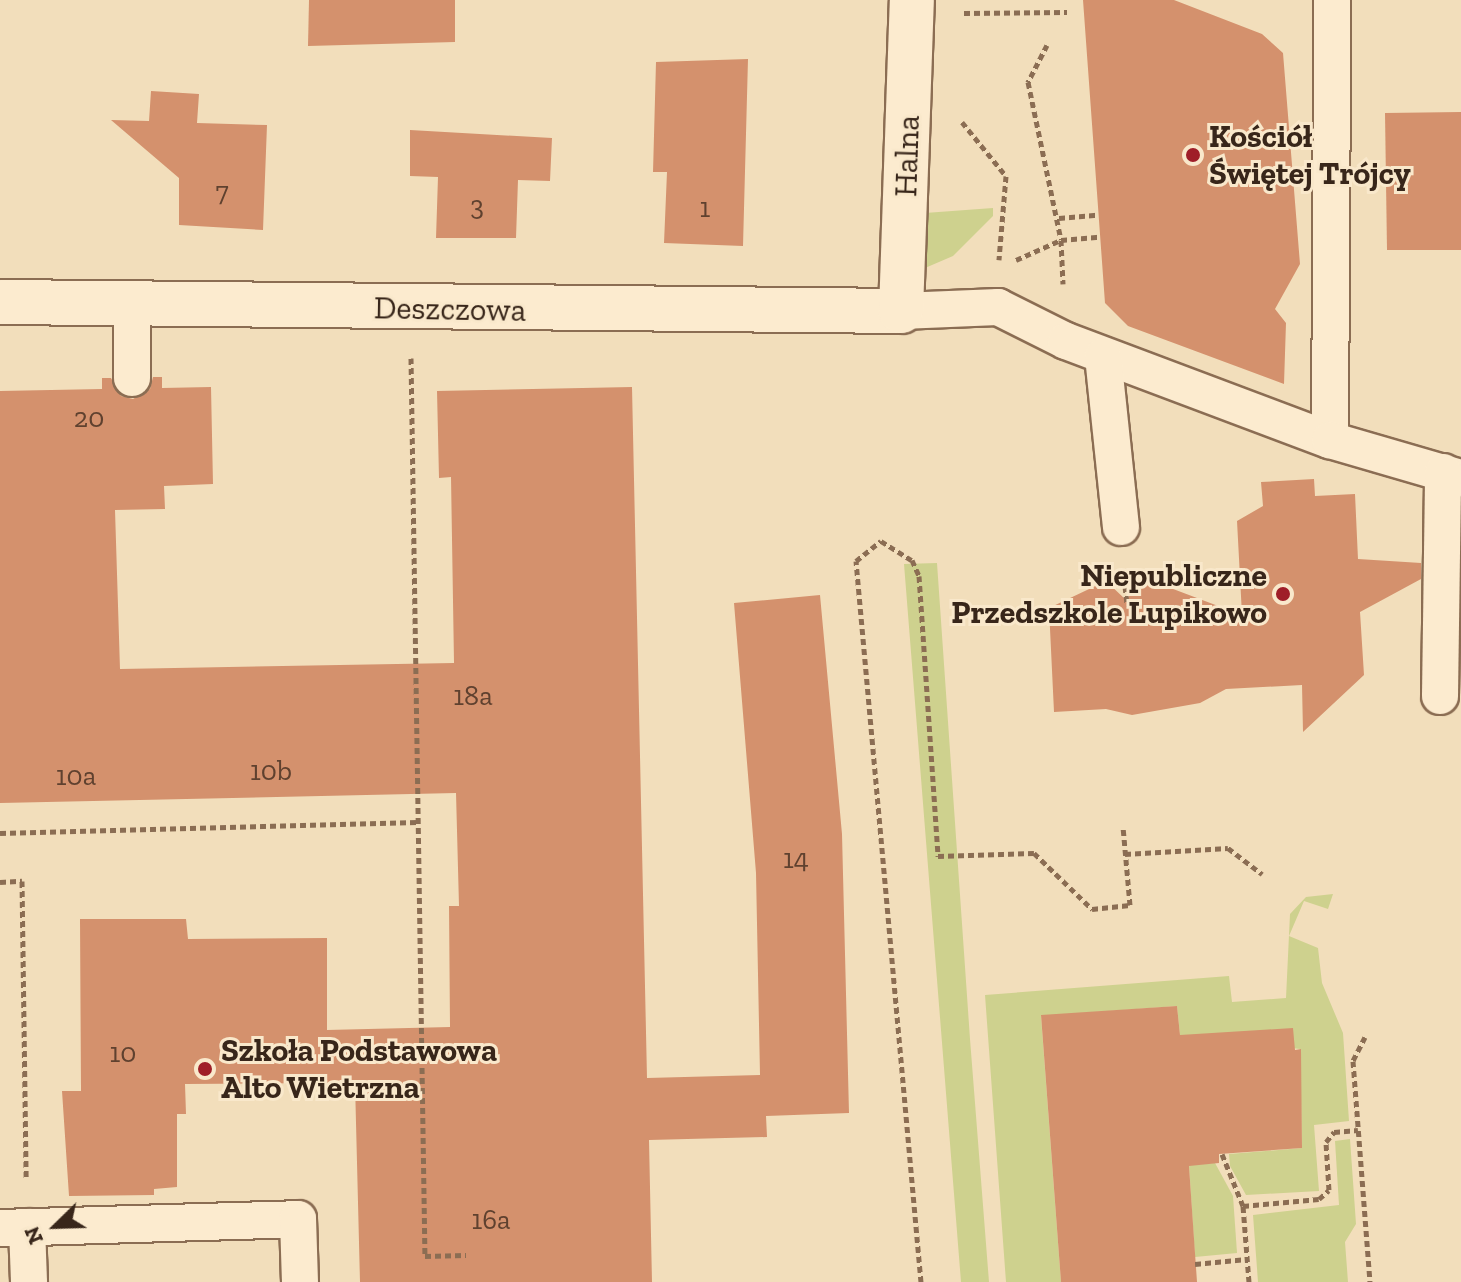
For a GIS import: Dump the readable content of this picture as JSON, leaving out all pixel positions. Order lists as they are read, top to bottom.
{
  "streets": {
    "street": ["Halna", "Deszczowa"]
  },
  "crossings": [
    ["Halna", "Deszczowa"]
  ],
  "places": ["Kościół Świętej Trójcy", "Niepubliczne Przedszkole Lupikowo", "Szkoła Podstawowa Alto Wietrzna"],
  "house_numbers": [
    "7",
    "3",
    "1",
    "20",
    "18a",
    "10b",
    "10a",
    "14",
    "10",
    "16a"
  ],
  "north": "bottom left"
}
